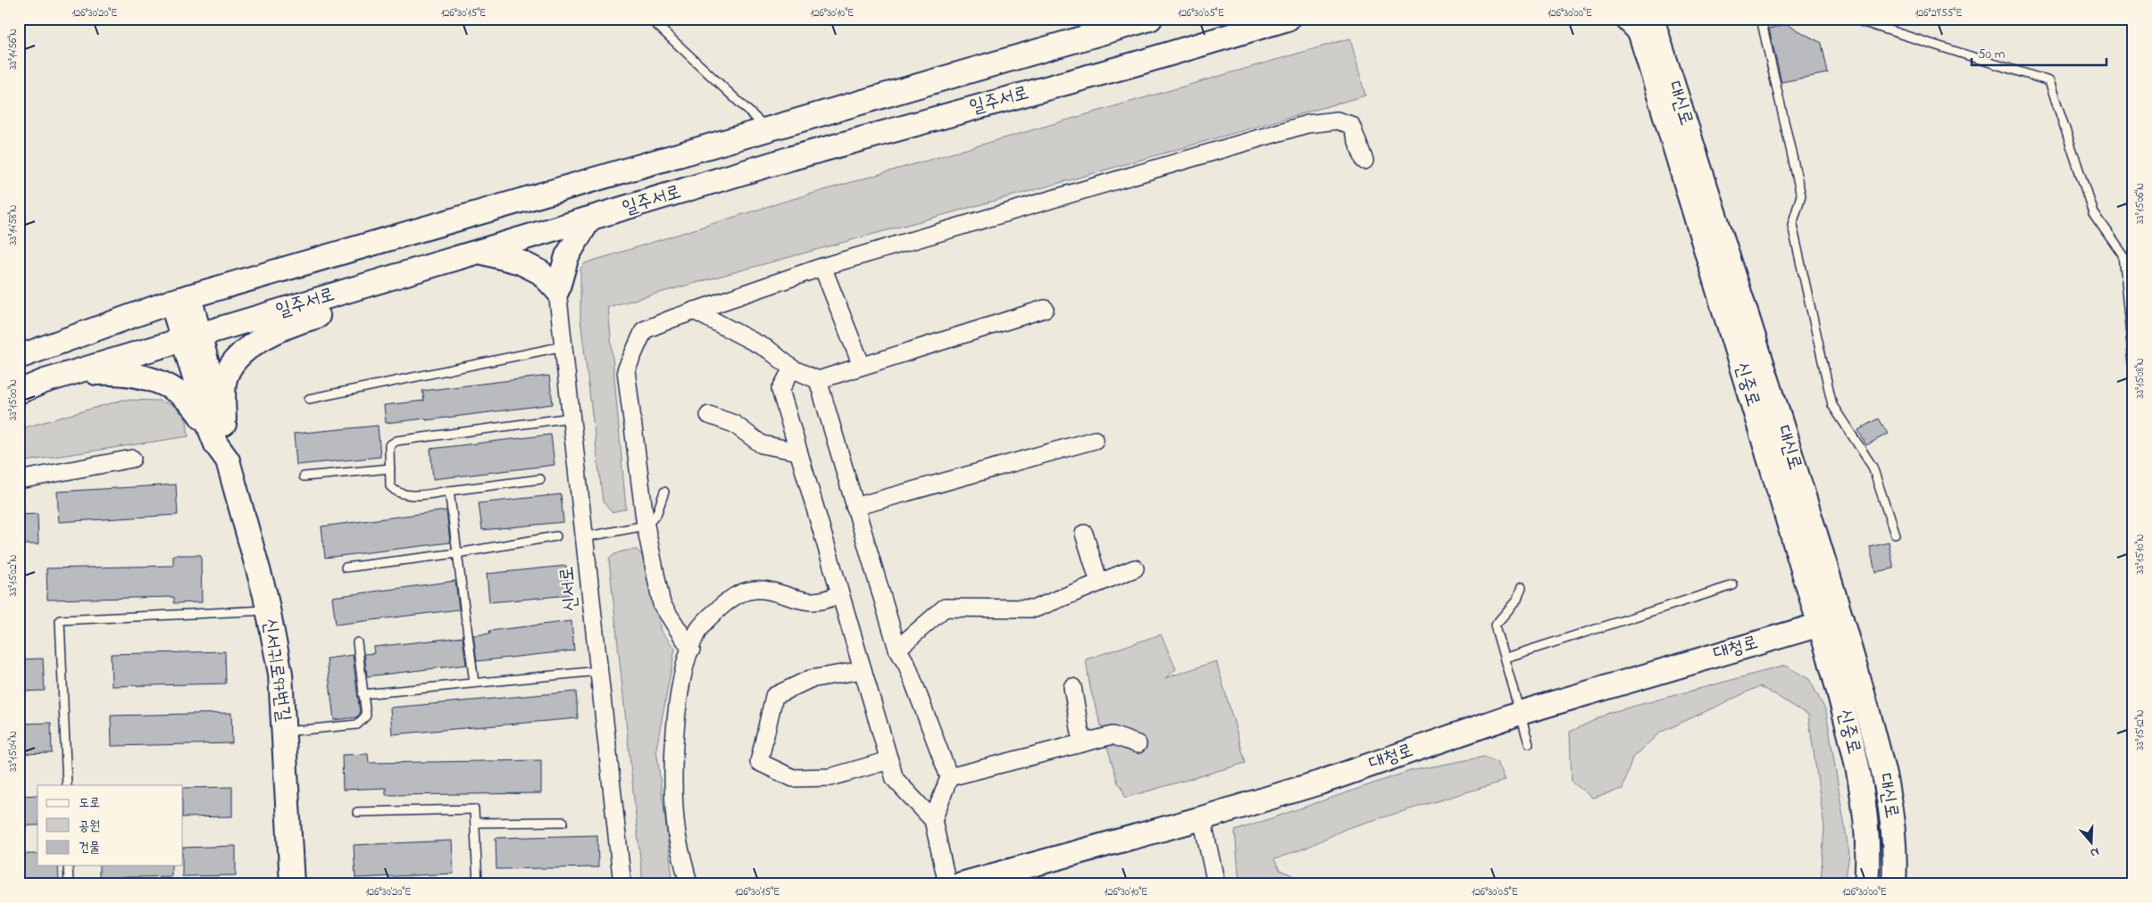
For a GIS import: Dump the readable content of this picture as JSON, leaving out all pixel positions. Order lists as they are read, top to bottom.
{
  "streets": {
    "main road": [
      "일주서로",
      "대신로",
      "신중로",
      "대청로",
      "신서귀로97번길"
    ],
    "street": ["신서로"]
  },
  "crossings": [
    ["일주서로", "신서귀로97번길"],
    ["대신로", "신중로"],
    ["대신로", "대청로"],
    ["신중로", "대청로"]
  ],
  "legend": ["도로", "공원", "건물"],
  "scale_bar": "50 m",
  "north": "bottom",
  "coordinates": [
    "126°30'20\"E",
    "126°30'15\"E",
    "126°30'10\"E",
    "126°30'05\"E",
    "126°30'00\"E",
    "126°29'55\"E",
    "33°14'56\"N",
    "33°15'06\"N",
    "33°14'58\"N",
    "33°15'08\"N",
    "33°15'00\"N",
    "33°15'10\"N",
    "33°15'02\"N",
    "33°15'12\"N",
    "33°15'04\"N"
  ]
}
